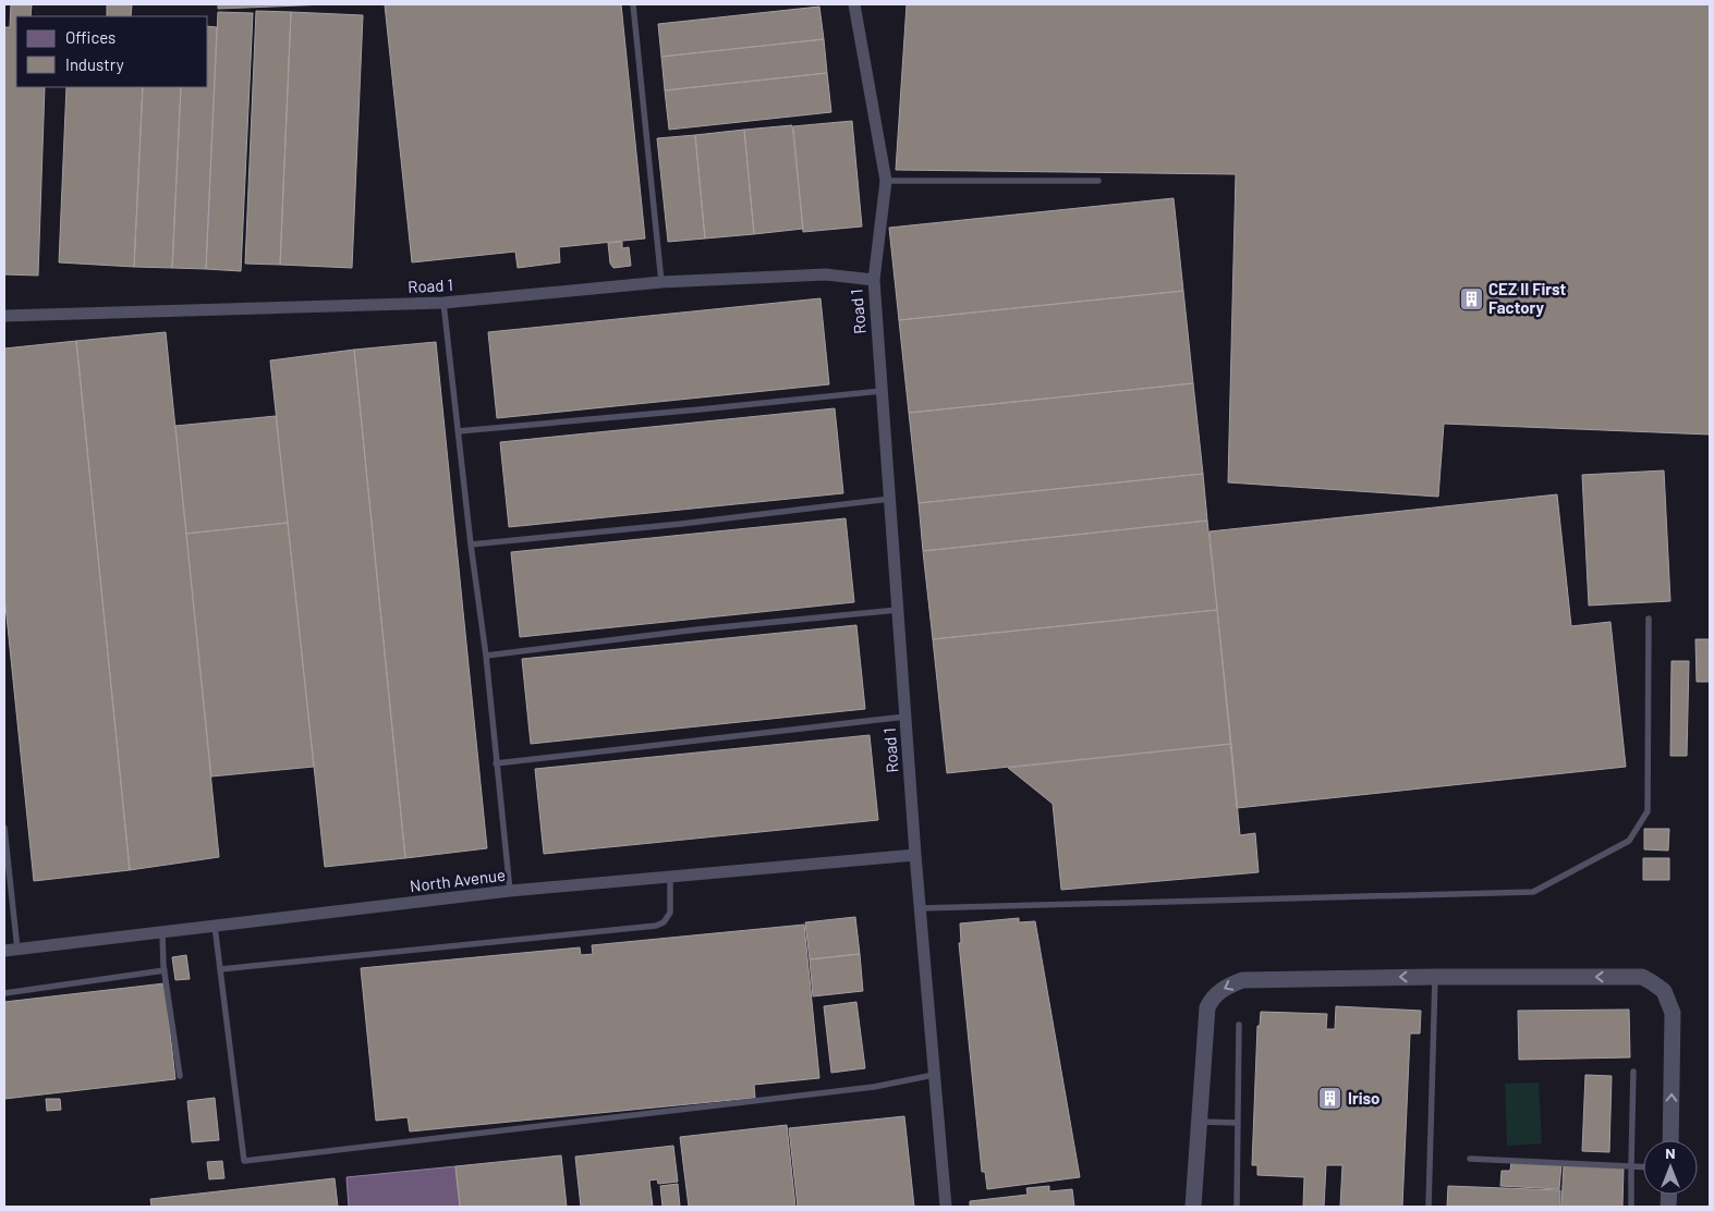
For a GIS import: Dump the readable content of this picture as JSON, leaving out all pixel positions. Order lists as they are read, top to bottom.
{
  "streets": {
    "street": ["Road 1", "North Avenue"]
  },
  "crossings": [
    ["Road 1", "North Avenue"]
  ],
  "places": {
    "building": ["CEZ II First Factory", "Iriso"]
  },
  "legend": ["Offices", "Industry"],
  "north": "top"
}
